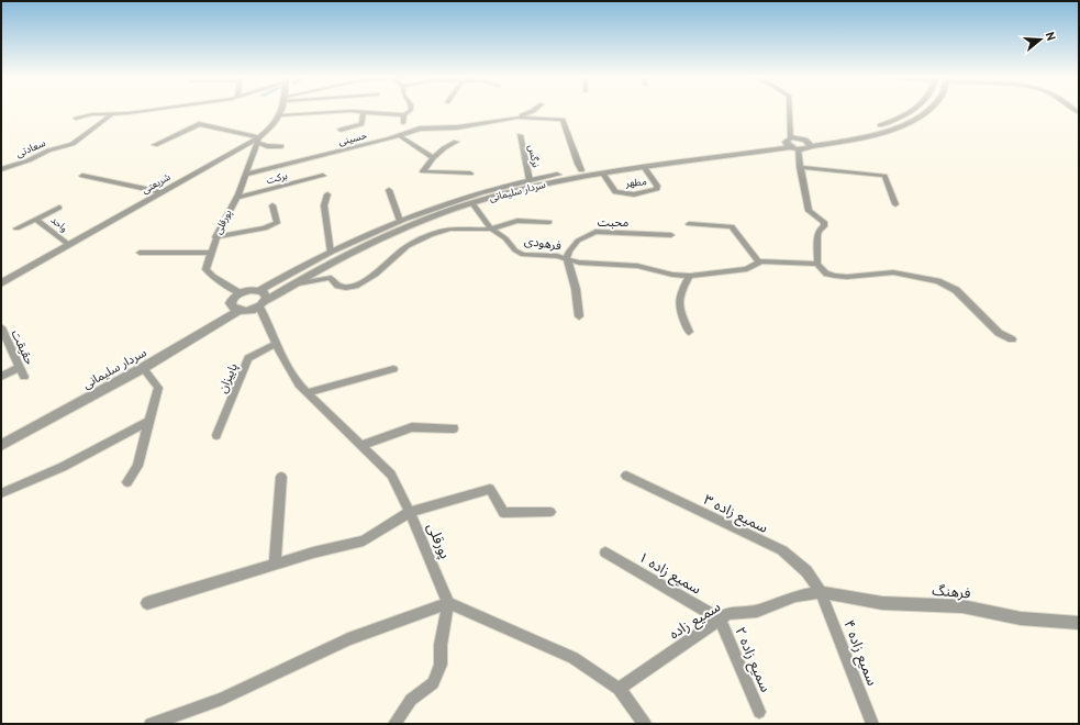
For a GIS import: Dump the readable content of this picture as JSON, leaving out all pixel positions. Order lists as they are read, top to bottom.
{
  "streets": {
    "street": [
      "حسینی",
      "سعادتی",
      "نرگس",
      "برکت",
      "مطهر",
      "شریعتی",
      "سردار سلیمانی",
      "پورقلی",
      "محبت",
      "واحد",
      "فرهودی",
      "حقیقت",
      "پاییزان",
      "سمیع زاده ۳",
      "سمیع زاده ۱",
      "فرهنگ",
      "سمیع زاده",
      "سمیع زاده ۴",
      "سمیع زاده ۲"
    ]
  },
  "crossings": [
    ["حسینی", "پورقلی"],
    ["نرگس", "سردار سلیمانی"],
    ["برکت", "پورقلی"],
    ["مطهر", "سردار سلیمانی"],
    ["شریعتی", "پورقلی"],
    ["شریعتی", "واحد"],
    ["سردار سلیمانی", "پورقلی"],
    ["سردار سلیمانی", "فرهودی"],
    ["پورقلی", "پاییزان"],
    ["محبت", "فرهودی"],
    ["سمیع زاده ۳", "فرهنگ"],
    ["سمیع زاده ۳", "سمیع زاده"],
    ["سمیع زاده ۳", "سمیع زاده ۴"],
    ["سمیع زاده ۱", "سمیع زاده"],
    ["سمیع زاده ۱", "سمیع زاده ۲"],
    ["فرهنگ", "سمیع زاده"],
    ["فرهنگ", "سمیع زاده ۴"],
    ["سمیع زاده", "سمیع زاده ۴"],
    ["سمیع زاده", "سمیع زاده ۲"]
  ],
  "north": "right"
}
